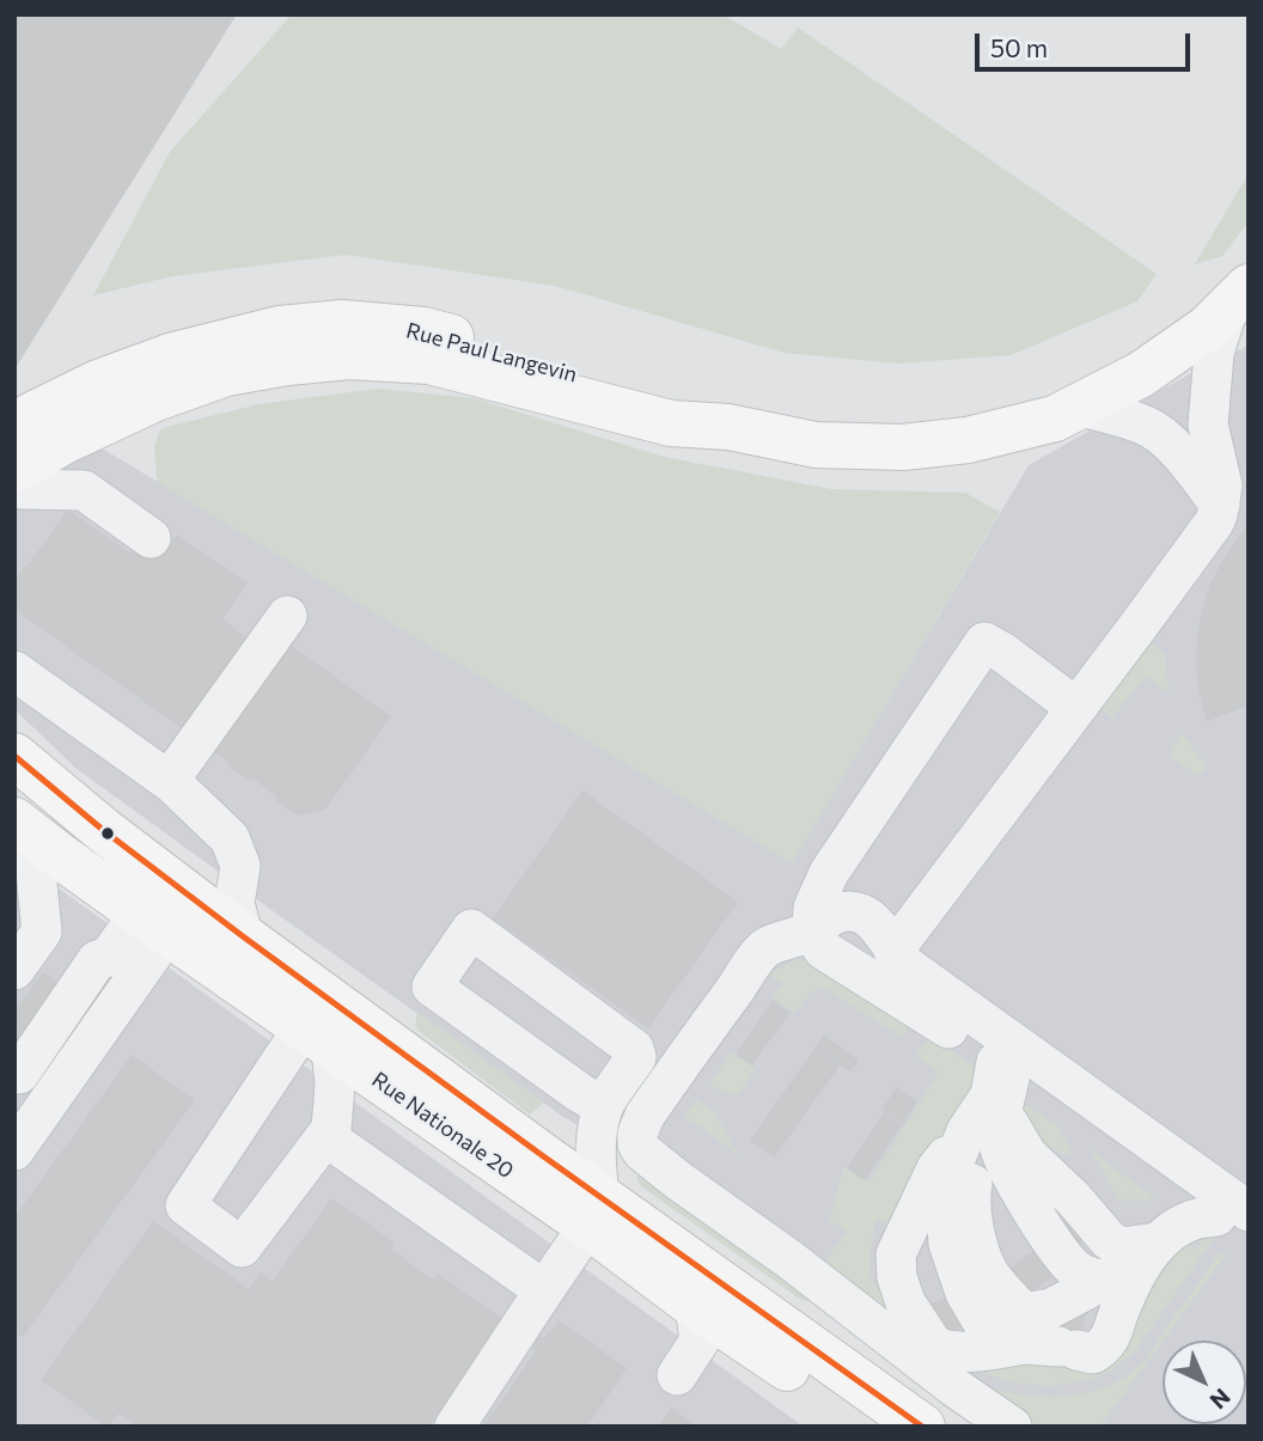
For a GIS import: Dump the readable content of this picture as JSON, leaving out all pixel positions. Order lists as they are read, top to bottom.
{
  "streets": {
    "main road": ["Rue Paul Langevin", "Rue Nationale 20"]
  },
  "scale_bar": "50 m",
  "north": "bottom right"
}
